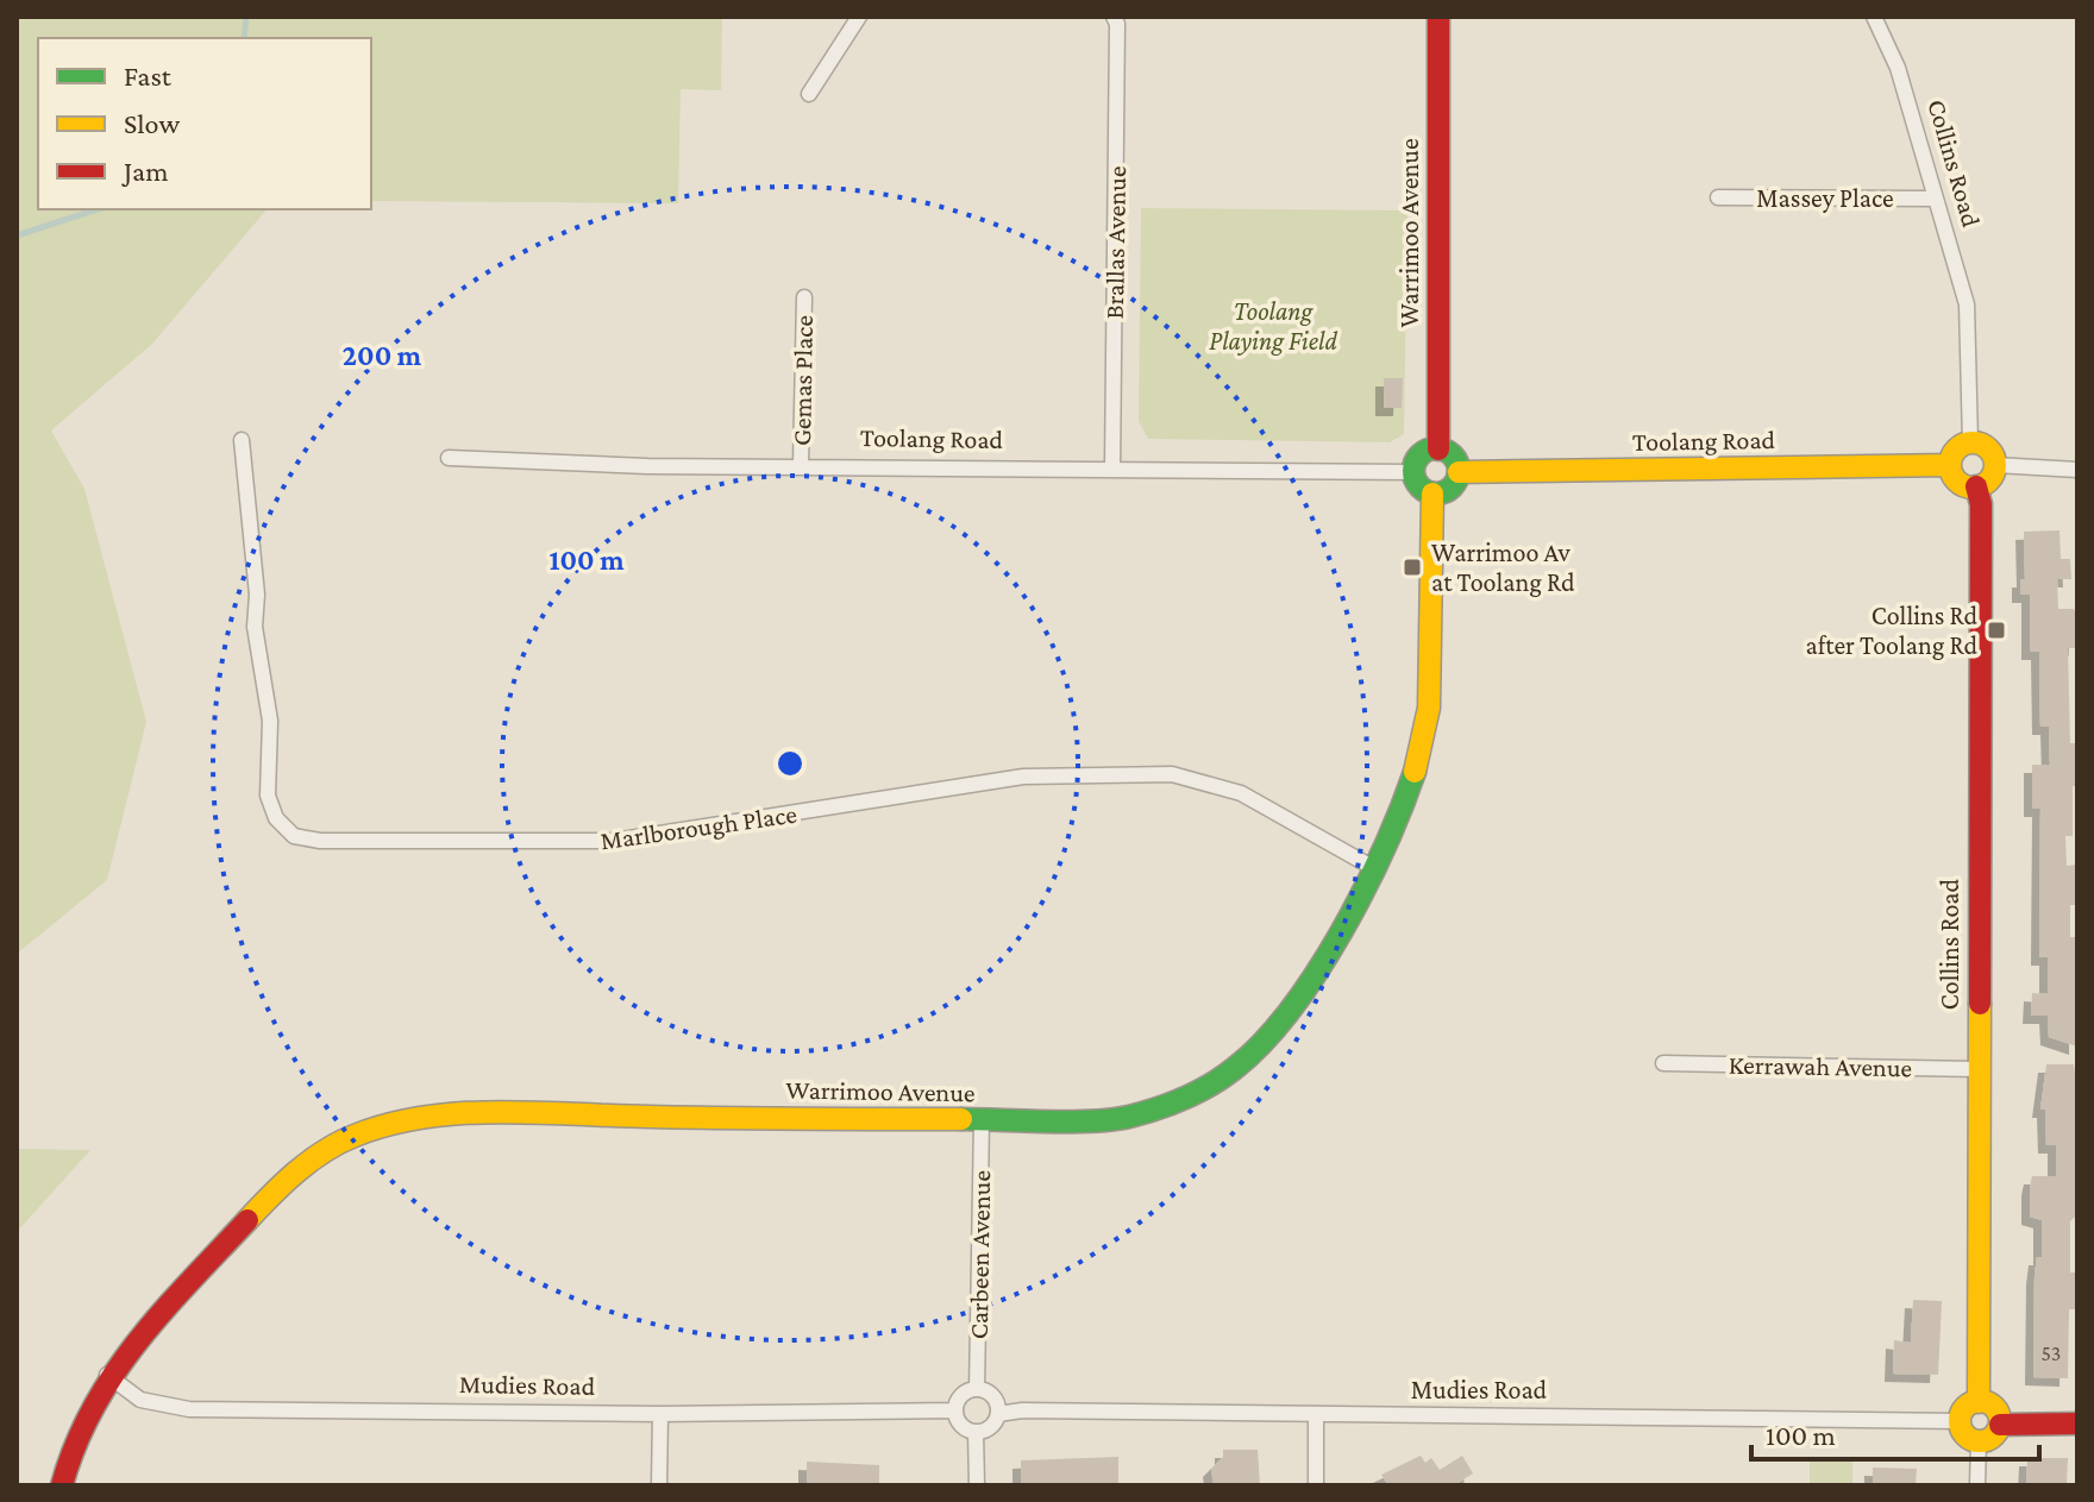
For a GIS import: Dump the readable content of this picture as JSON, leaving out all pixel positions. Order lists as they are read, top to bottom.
{
  "streets": {
    "street": [
      "Collins Road",
      "Massey Place",
      "Warrimoo Avenue",
      "Brallas Avenue",
      "Gemas Place",
      "Toolang Road",
      "Marlborough Place",
      "Kerrawah Avenue",
      "Carbeen Avenue",
      "Mudies Road"
    ]
  },
  "crossings": [
    ["Collins Road", "Massey Place"],
    ["Collins Road", "Toolang Road"],
    ["Collins Road", "Kerrawah Avenue"],
    ["Collins Road", "Mudies Road"],
    ["Warrimoo Avenue", "Toolang Road"],
    ["Warrimoo Avenue", "Marlborough Place"],
    ["Warrimoo Avenue", "Carbeen Avenue"],
    ["Warrimoo Avenue", "Mudies Road"],
    ["Brallas Avenue", "Toolang Road"],
    ["Gemas Place", "Toolang Road"],
    ["Carbeen Avenue", "Mudies Road"]
  ],
  "parks": ["Toolang Playing Field"],
  "places": {
    "transit": ["Warrimoo Av at Toolang Rd", "Collins Rd after Toolang Rd"]
  },
  "house_numbers": ["53"],
  "legend": ["Fast", "Slow", "Jam"],
  "scale_bar": "100 m",
  "rings": ["200 m", "100 m"]
}
